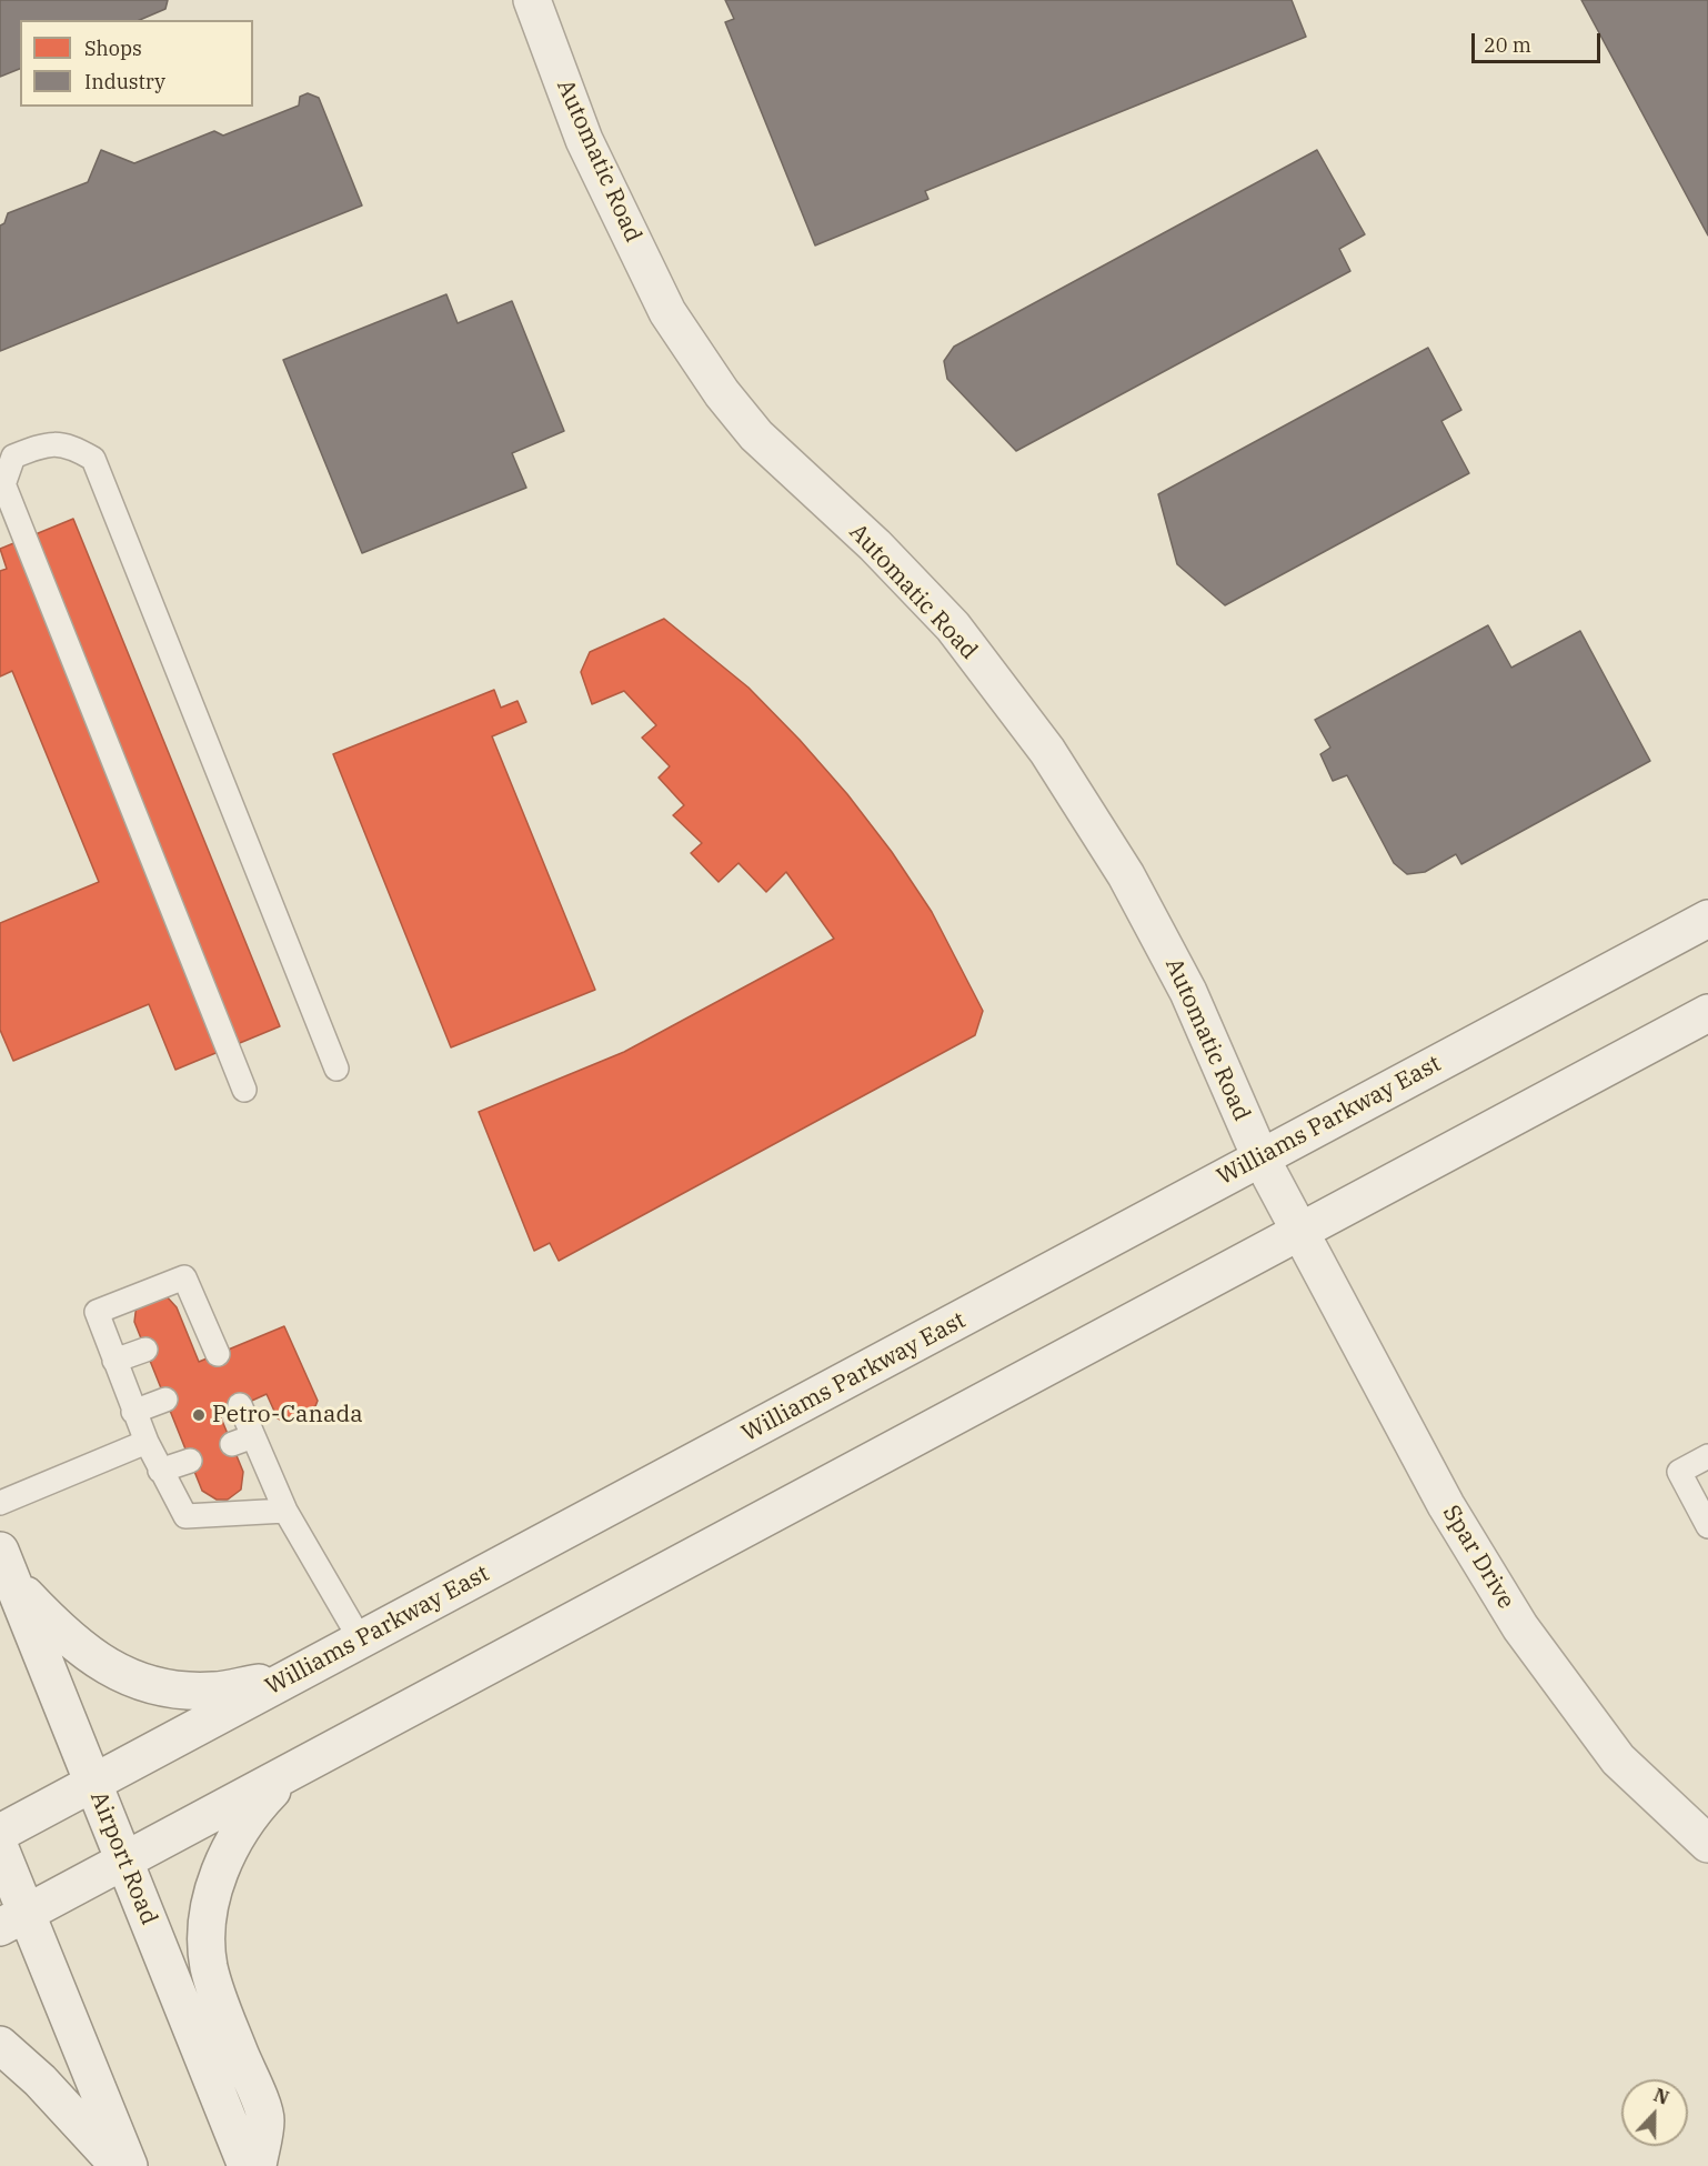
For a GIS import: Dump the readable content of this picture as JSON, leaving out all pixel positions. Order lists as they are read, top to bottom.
{
  "streets": {
    "main road": [
      "Automatic Road",
      "Williams Parkway East",
      "Spar Drive",
      "Airport Road"
    ]
  },
  "crossings": [
    ["Automatic Road", "Williams Parkway East"],
    ["Automatic Road", "Spar Drive"],
    ["Williams Parkway East", "Airport Road"]
  ],
  "places": ["Petro-Canada"],
  "legend": ["Shops", "Industry"],
  "scale_bar": "20 m",
  "north": "top"
}
